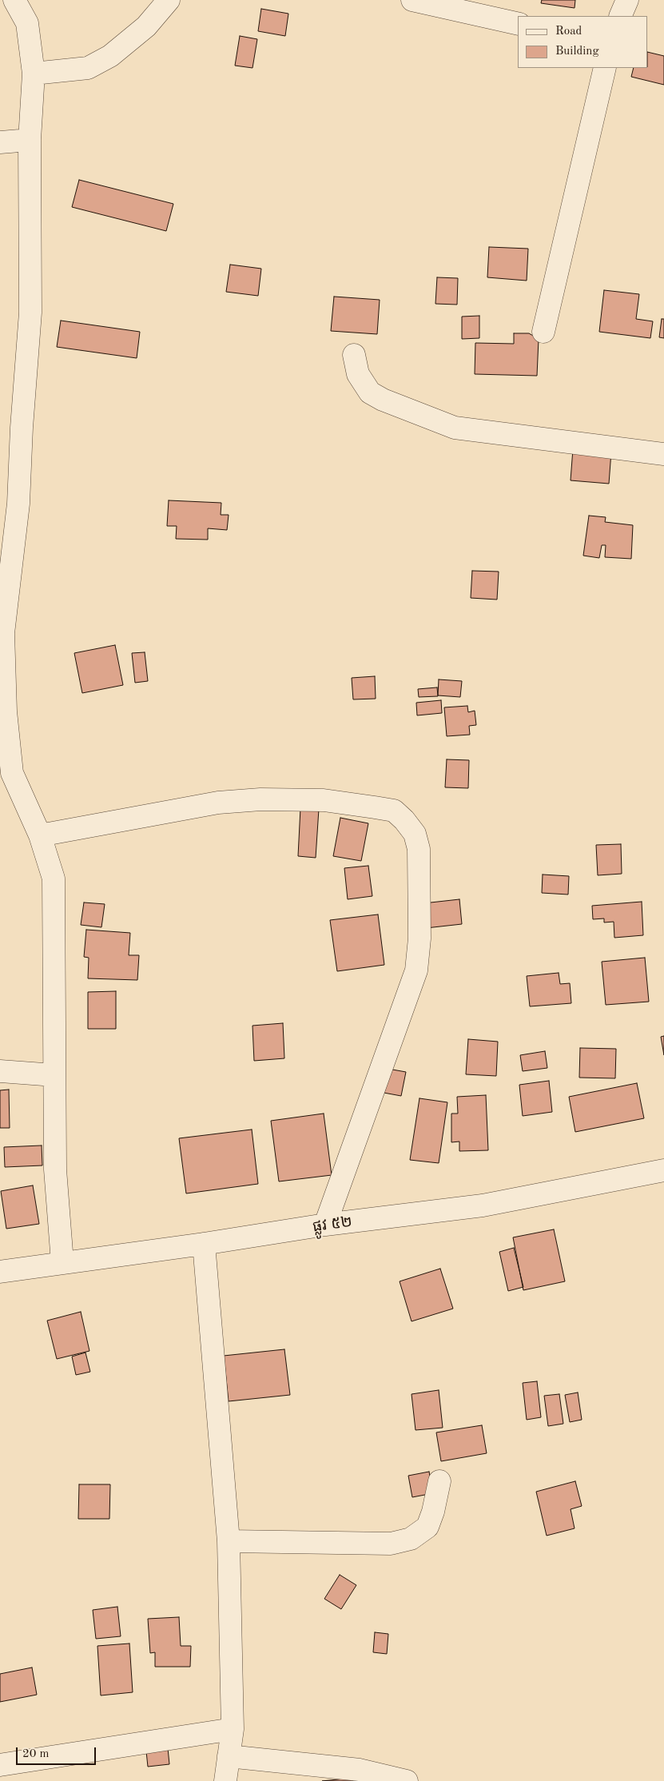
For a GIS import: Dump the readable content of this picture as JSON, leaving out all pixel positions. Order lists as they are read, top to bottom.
{
  "streets": {
    "street": ["ផ្លូវ ៥២"]
  },
  "legend": ["Road", "Building"],
  "scale_bar": "20 m"
}
